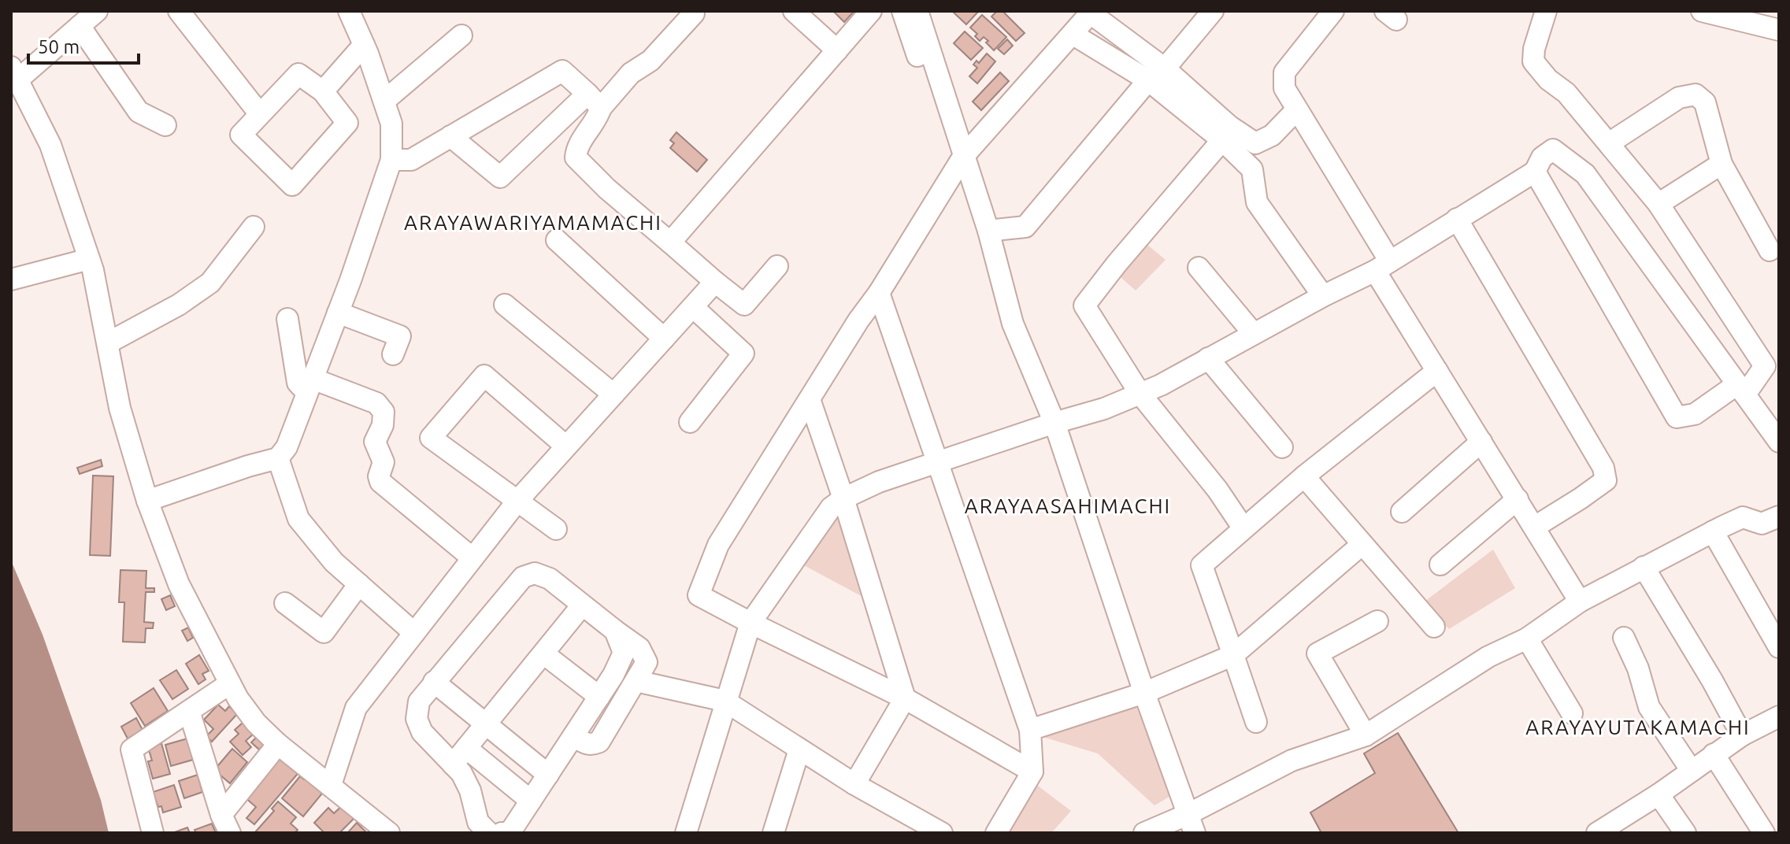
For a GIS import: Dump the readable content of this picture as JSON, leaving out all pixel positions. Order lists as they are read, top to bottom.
{
  "districts": ["ARAYAWARIYAMAMACHI", "ARAYAASAHIMACHI", "ARAYAYUTAKAMACHI"],
  "scale_bar": "50 m"
}
